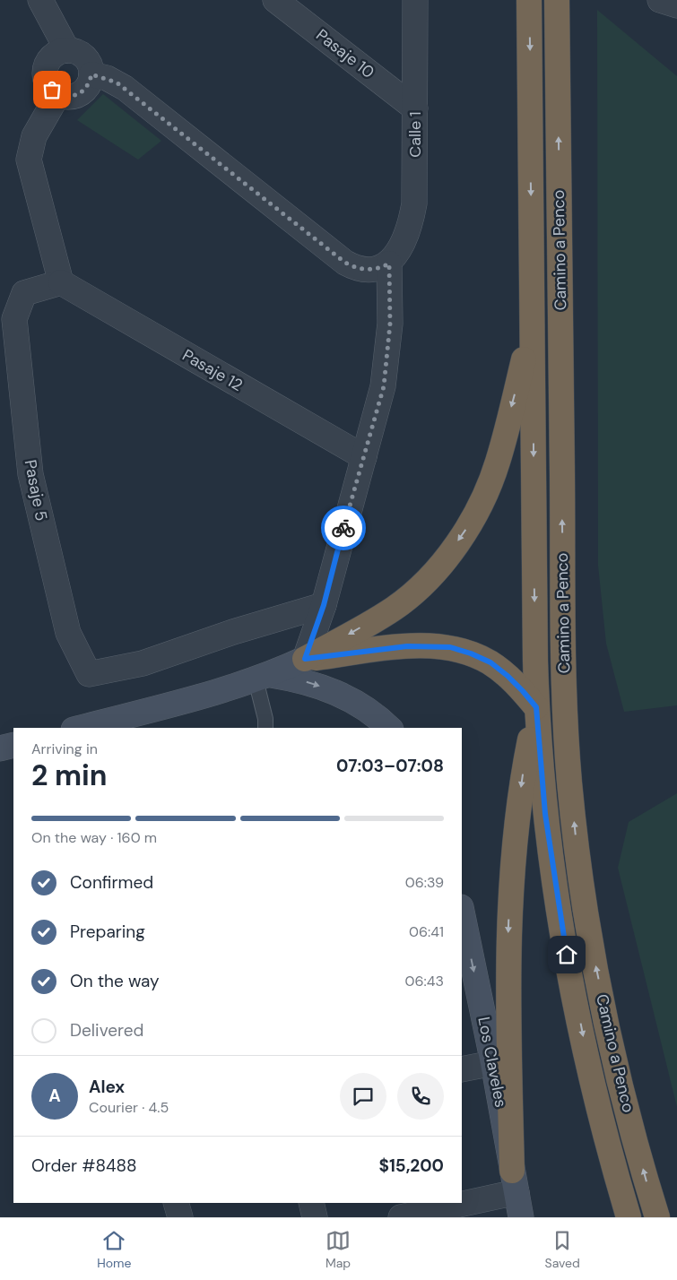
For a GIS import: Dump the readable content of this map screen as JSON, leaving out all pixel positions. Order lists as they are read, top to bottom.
{
  "streets": {
    "highway": ["Camino a Penco"],
    "street": [
      "Pasaje 10",
      "Calle 1",
      "Pasaje 12",
      "Pasaje 5",
      "Los Claveles"
    ]
  },
  "crossings": [
    ["Pasaje 10", "Calle 1"],
    ["Pasaje 12", "Pasaje 5"]
  ],
  "one_way": ["Los Claveles"],
  "page": {
    "heading": ["2 min", "Arriving in", "07:03–07:08"],
    "panel": [
      "Alex",
      "Courier · 4.5",
      "Order #8488",
      "$15,200"
    ],
    "bar": "On the way · 160 m",
    "list": [
      ["Confirmed", "06:39"],
      ["Preparing", "06:41"],
      ["On the way", "06:43"],
      "Delivered"
    ],
    "round": "A",
    "tabs": ["Home", "Map", "Saved"]
  }
}
